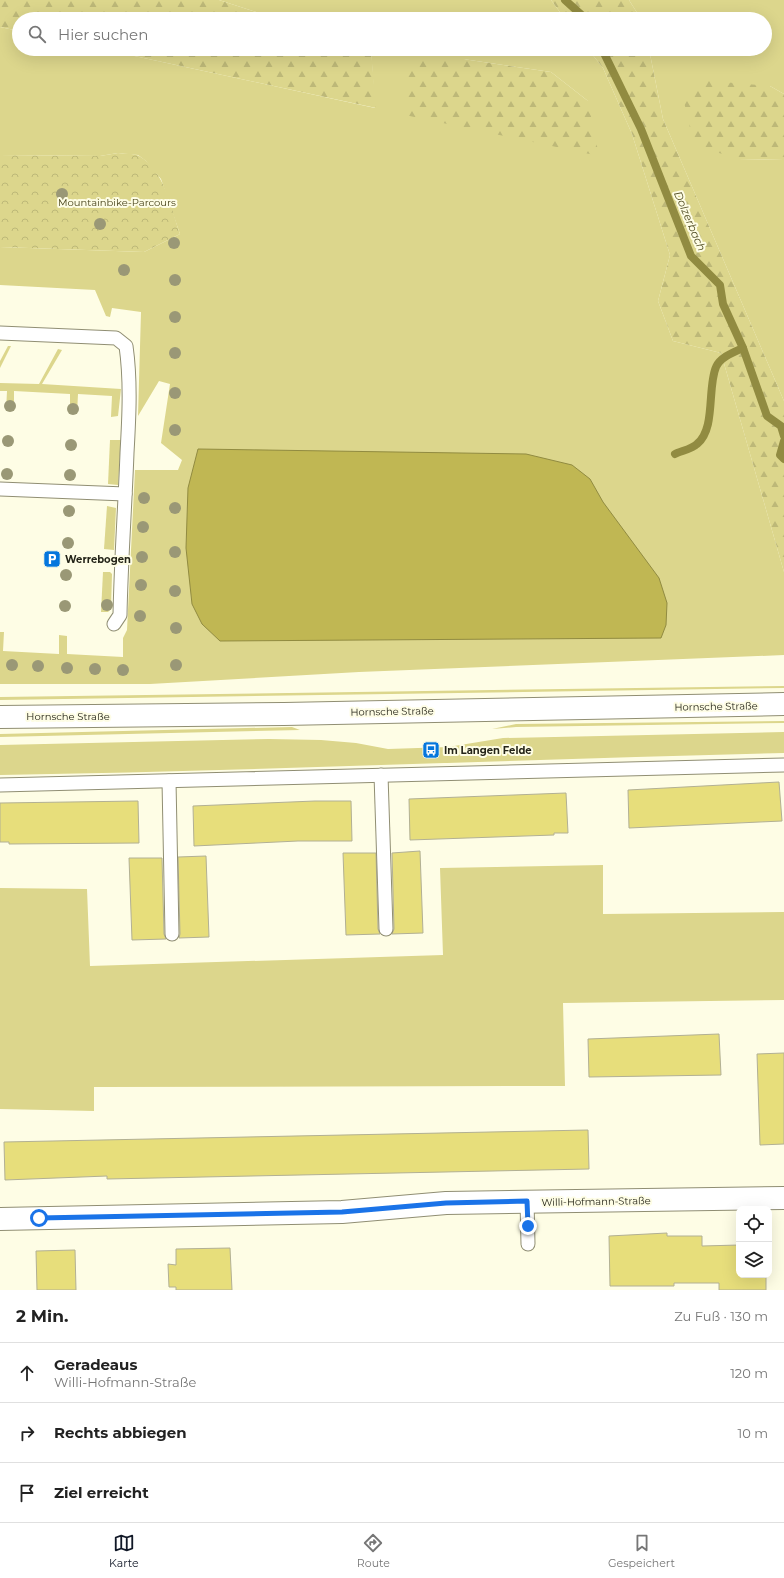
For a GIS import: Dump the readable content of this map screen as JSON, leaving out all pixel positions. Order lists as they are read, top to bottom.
{
  "streets": {
    "street": ["Hornsche Straße", "Willi-Hofmann-Straße"]
  },
  "water": ["Dolzerbach"],
  "parks": ["Mountainbike-Parcours"],
  "places": {
    "parking": ["Werrebogen"],
    "bus stop": ["Im Langen Felde"]
  },
  "page": {
    "search": "Hier suchen",
    "heading": ["2 Min.", "Zu Fuß · 130 m"],
    "list": [
      ["Geradeaus", "Willi-Hofmann-Straße", "120 m"],
      ["Rechts abbiegen", "10 m"],
      "Ziel erreicht"
    ],
    "nav": ["Karte", "Route", "Gespeichert"]
  }
}
